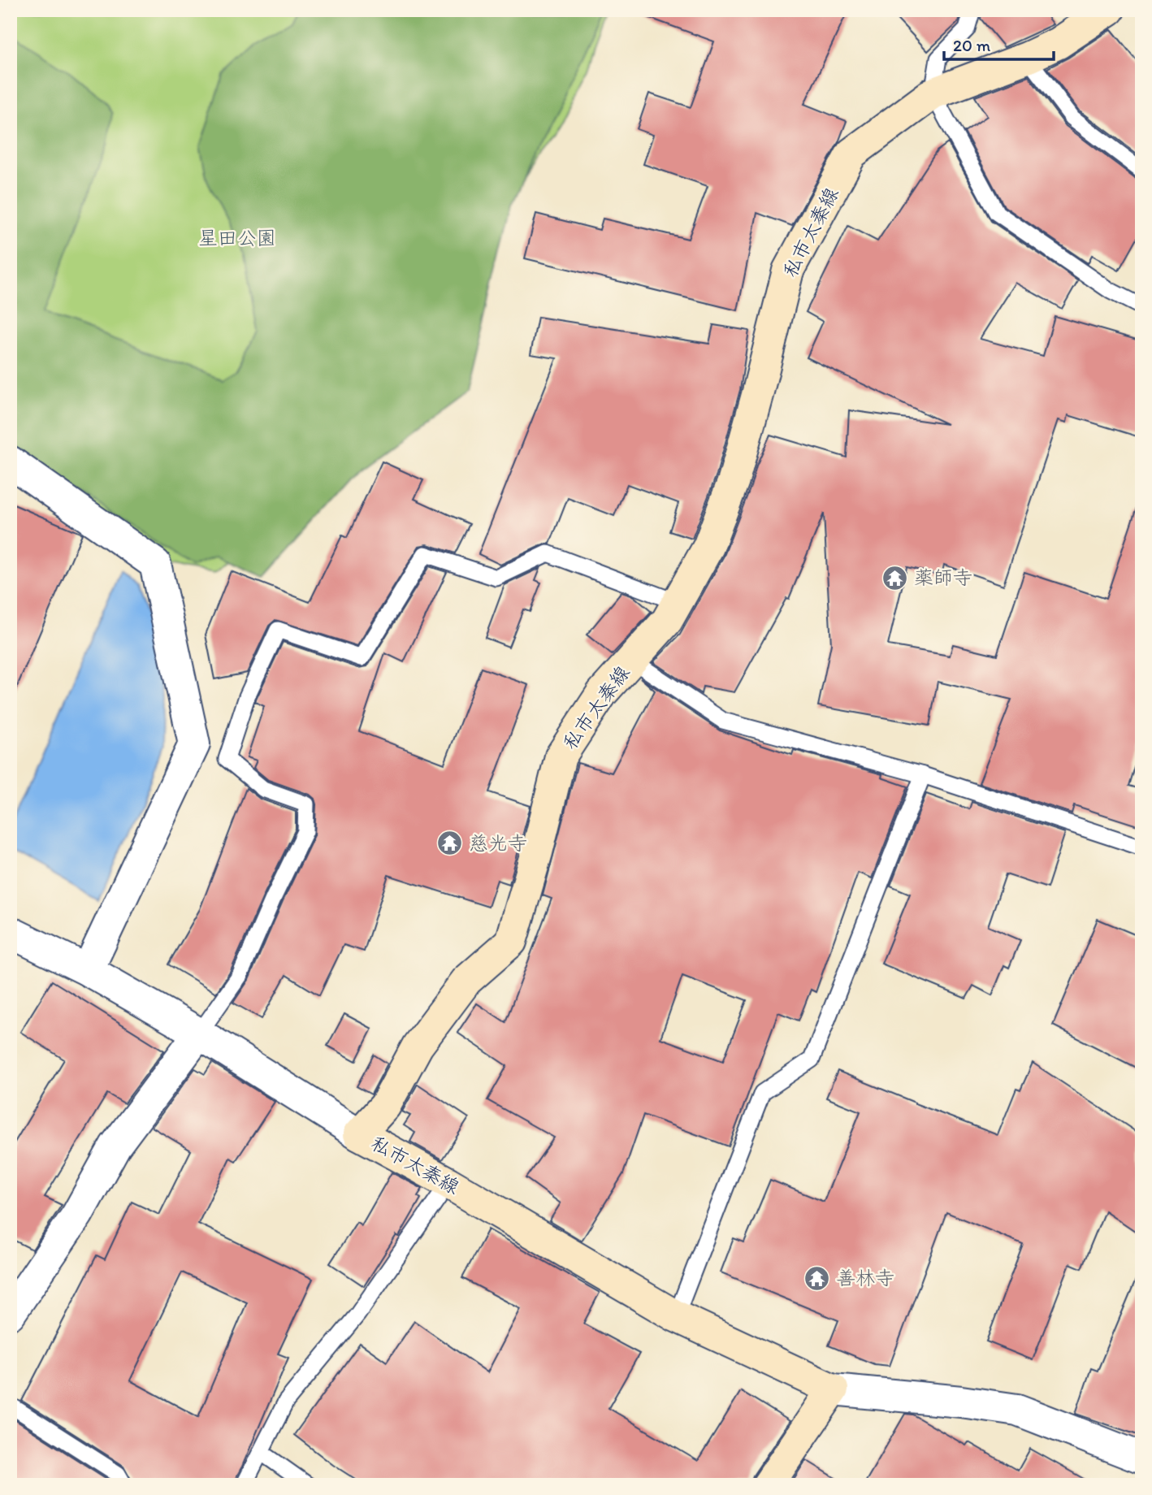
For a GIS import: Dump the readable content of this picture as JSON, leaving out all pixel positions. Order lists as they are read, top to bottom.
{
  "streets": {
    "main road": ["私市太秦線"]
  },
  "parks": ["星田公園"],
  "places": {
    "temple": ["薬師寺", "慈光寺", "善林寺"]
  },
  "scale_bar": "20 m"
}
